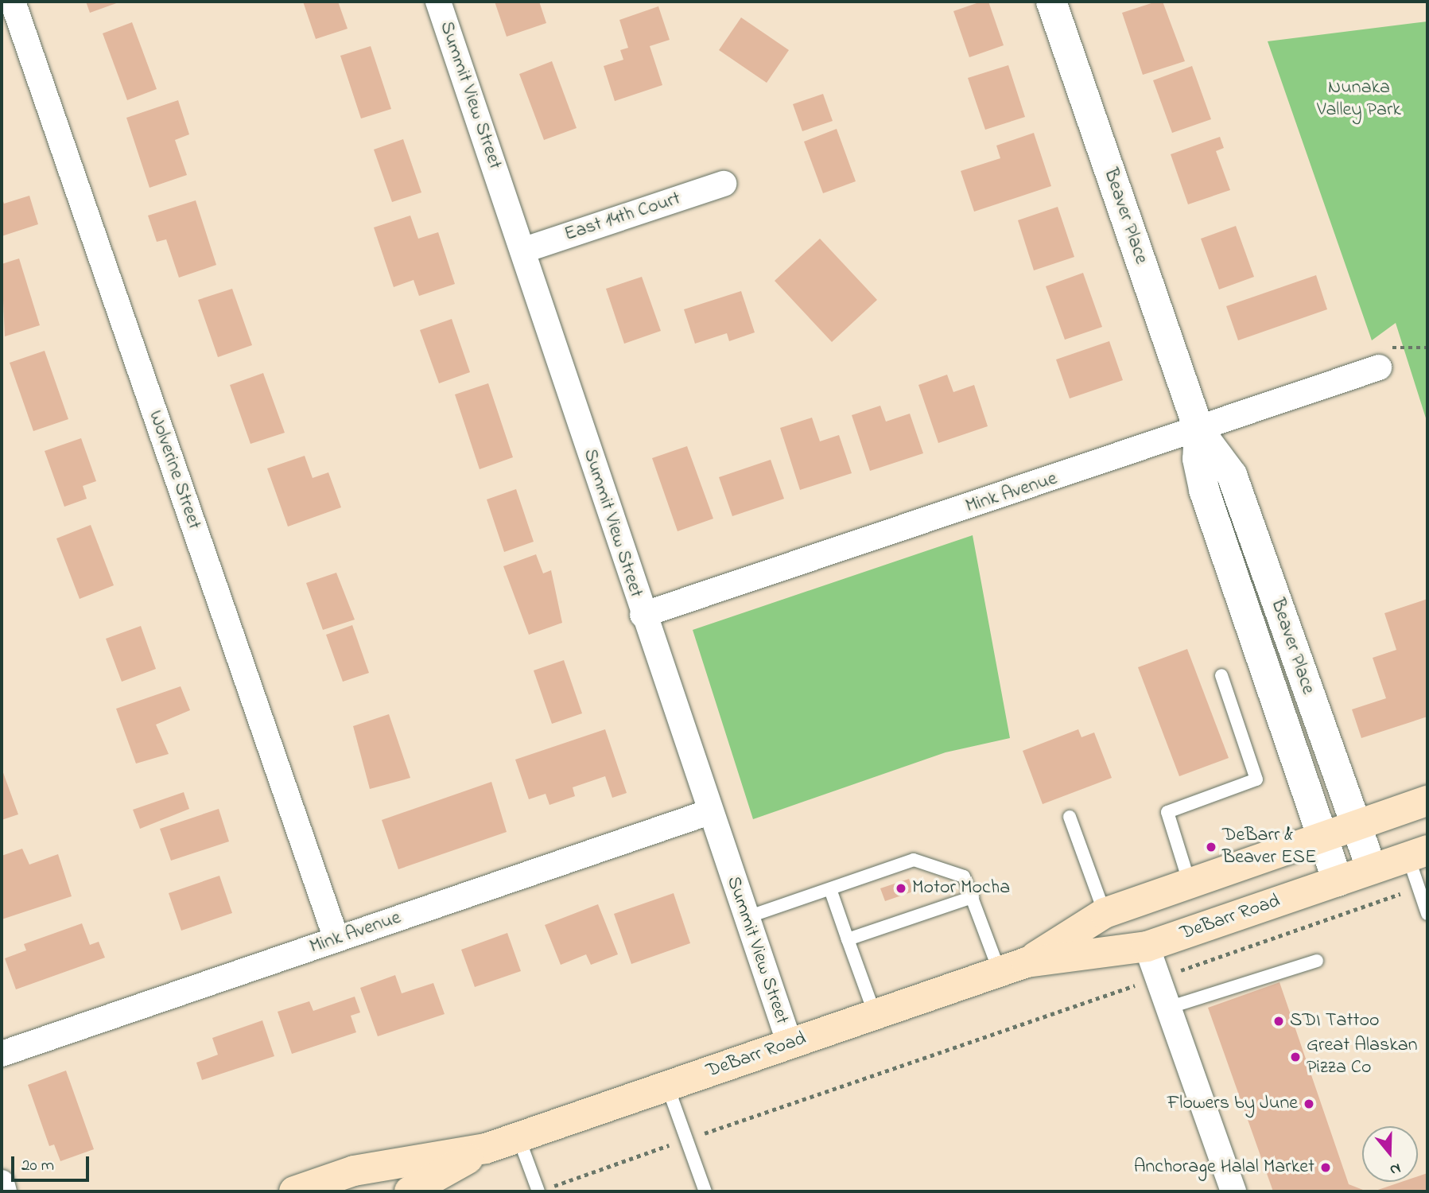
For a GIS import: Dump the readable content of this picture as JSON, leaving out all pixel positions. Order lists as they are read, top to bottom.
{
  "streets": {
    "main road": ["DeBarr Road"],
    "street": [
      "Summit View Street",
      "Beaver Place",
      "East 14th Court",
      "Wolverine Street",
      "Mink Avenue"
    ]
  },
  "crossings": [
    ["Summit View Street", "East 14th Court"],
    ["Summit View Street", "Mink Avenue"],
    ["Summit View Street", "DeBarr Road"],
    ["Beaver Place", "Mink Avenue"],
    ["Beaver Place", "DeBarr Road"],
    ["Wolverine Street", "Mink Avenue"]
  ],
  "parks": ["Nunaka Valley Park"],
  "places": [
    "DeBarr & Beaver ESE",
    "Motor Mocha",
    "SDI Tattoo",
    "Great Alaskan Pizza Co",
    "Flowers by June",
    "Anchorage Halal Market"
  ],
  "scale_bar": "20 m",
  "north": "bottom"
}
